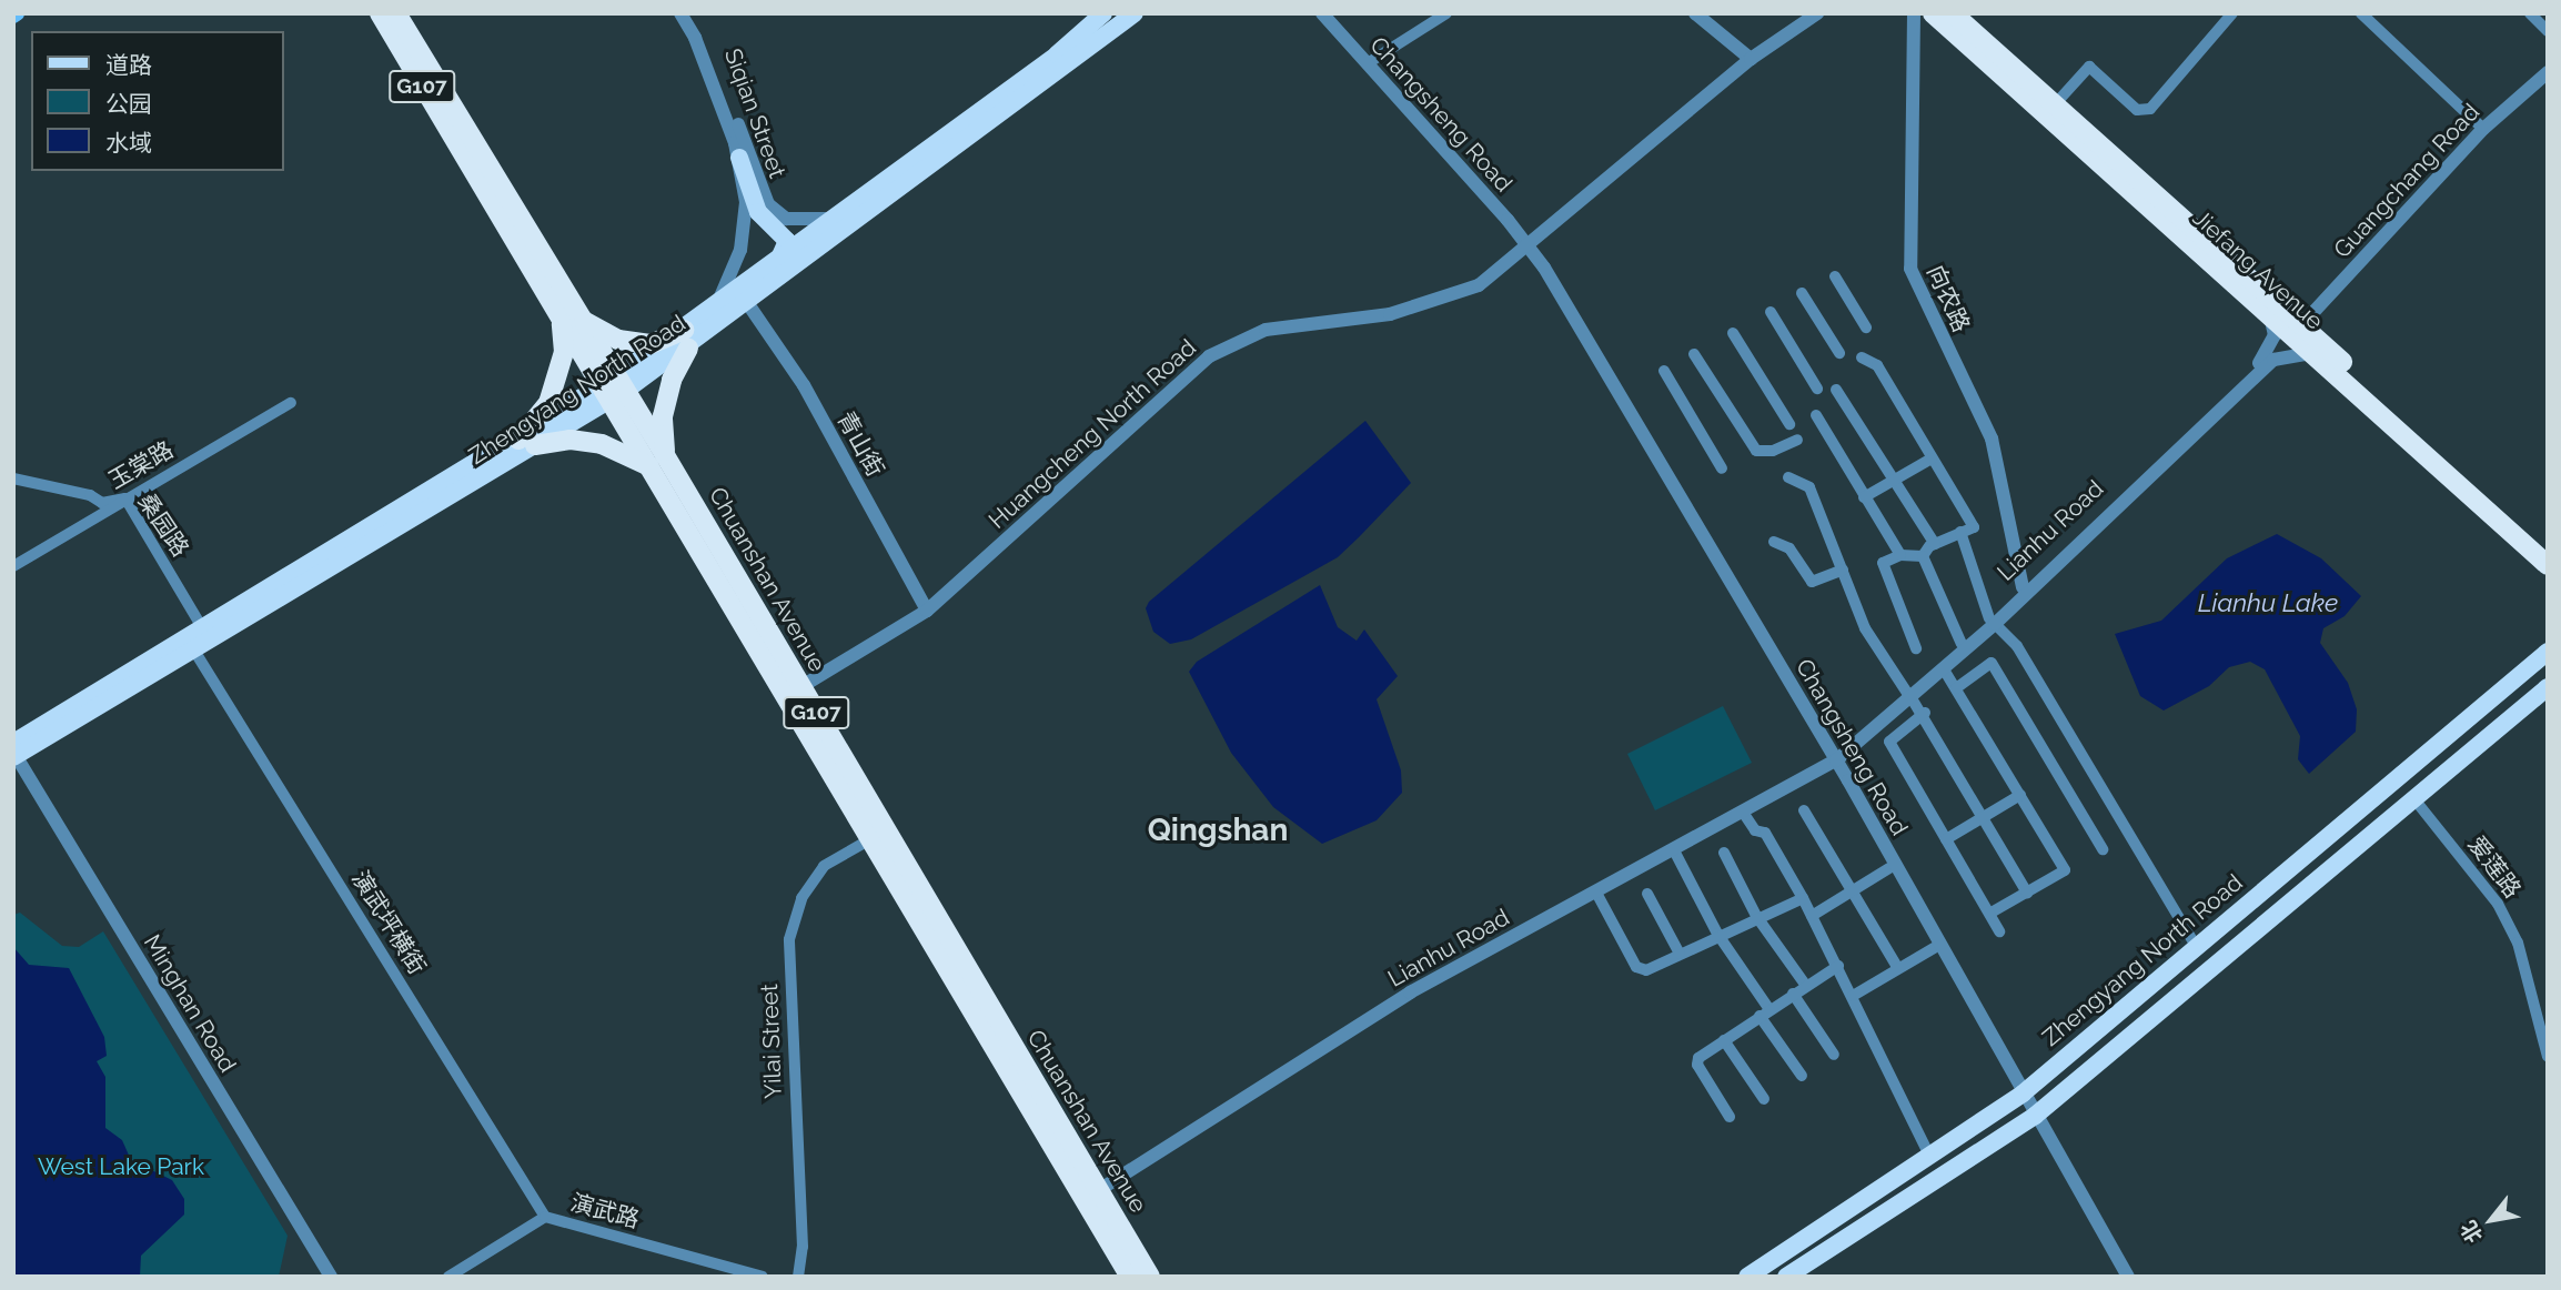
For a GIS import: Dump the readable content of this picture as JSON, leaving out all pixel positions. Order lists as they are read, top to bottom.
{
  "streets": {
    "highway": ["G107", "Jiefang Avenue", "Chuanshan Avenue"],
    "main road": ["Zhengyang North Road"],
    "street": [
      "Siqian Street",
      "Changsheng Road",
      "Guangchang Road",
      "向农路",
      "Huangcheng North Road",
      "青山街",
      "玉棠路",
      "桑园路",
      "Lianhu Road",
      "爱莲路",
      "演武坪横街",
      "Minghan Road",
      "Yilai Street",
      "演武路"
    ]
  },
  "crossings": [
    ["G107", "Chuanshan Avenue"],
    ["Siqian Street", "Zhengyang North Road"],
    ["Changsheng Road", "Zhengyang North Road"],
    ["Changsheng Road", "Huangcheng North Road"],
    ["Changsheng Road", "Lianhu Road"],
    ["Guangchang Road", "Jiefang Avenue"],
    ["Jiefang Avenue", "Lianhu Road"],
    ["向农路", "Lianhu Road"],
    ["Zhengyang North Road", "青山街"],
    ["Zhengyang North Road", "桑园路"],
    ["Zhengyang North Road", "Chuanshan Avenue"],
    ["Zhengyang North Road", "爱莲路"],
    ["Zhengyang North Road", "演武坪横街"],
    ["Zhengyang North Road", "Minghan Road"],
    ["Huangcheng North Road", "青山街"],
    ["Huangcheng North Road", "Chuanshan Avenue"],
    ["玉棠路", "桑园路"],
    ["Lianhu Road", "Chuanshan Avenue"],
    ["Chuanshan Avenue", "Yilai Street"],
    ["演武坪横街", "演武路"]
  ],
  "districts": ["Qingshan"],
  "water": ["Lianhu Lake"],
  "parks": ["West Lake Park"],
  "legend": ["道路", "公园", "水域"],
  "north": "bottom left"
}
